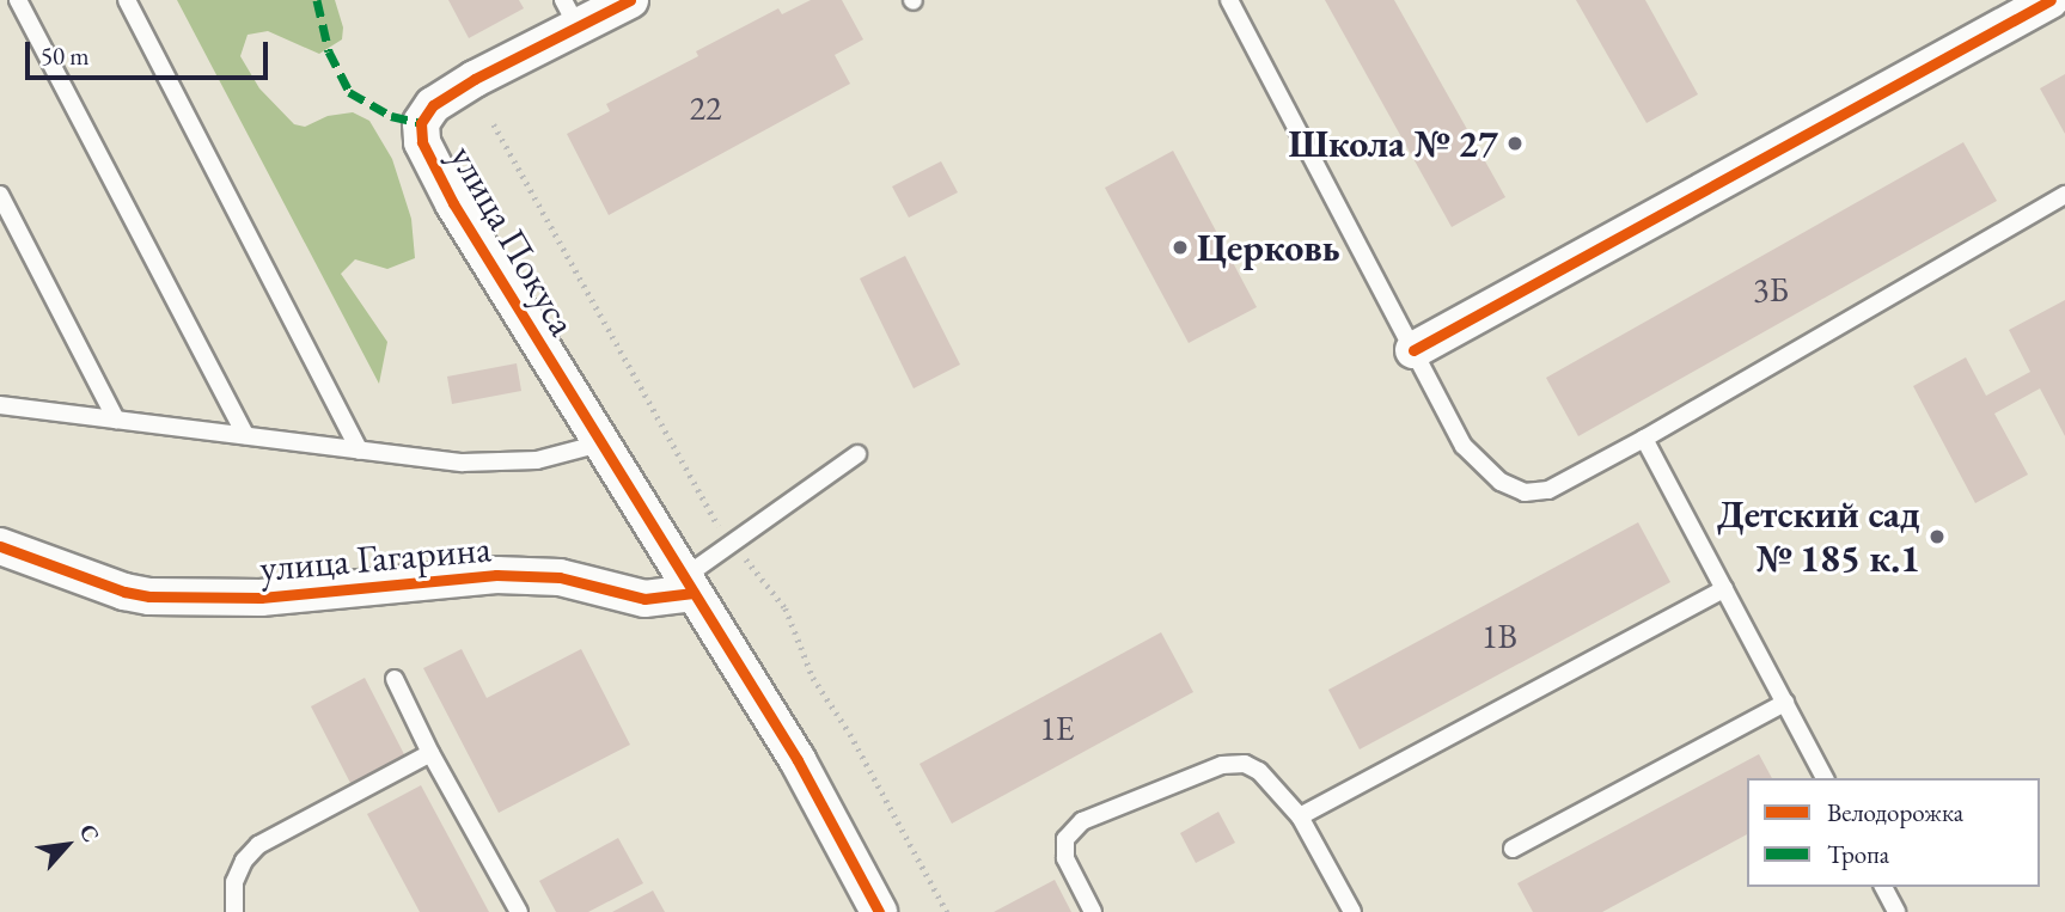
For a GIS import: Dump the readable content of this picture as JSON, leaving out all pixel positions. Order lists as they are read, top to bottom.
{
  "streets": {
    "street": ["улица Покуса", "улица Гагарина"]
  },
  "crossings": [
    ["улица Покуса", "улица Гагарина"]
  ],
  "places": ["Школа № 27", "Церковь", "Детский сад № 185 к.1"],
  "house_numbers": [
    "22",
    "3Б",
    "1В",
    "1Е"
  ],
  "legend": ["Велодорожка", "Тропа"],
  "scale_bar": "50 m",
  "north": "top right"
}
